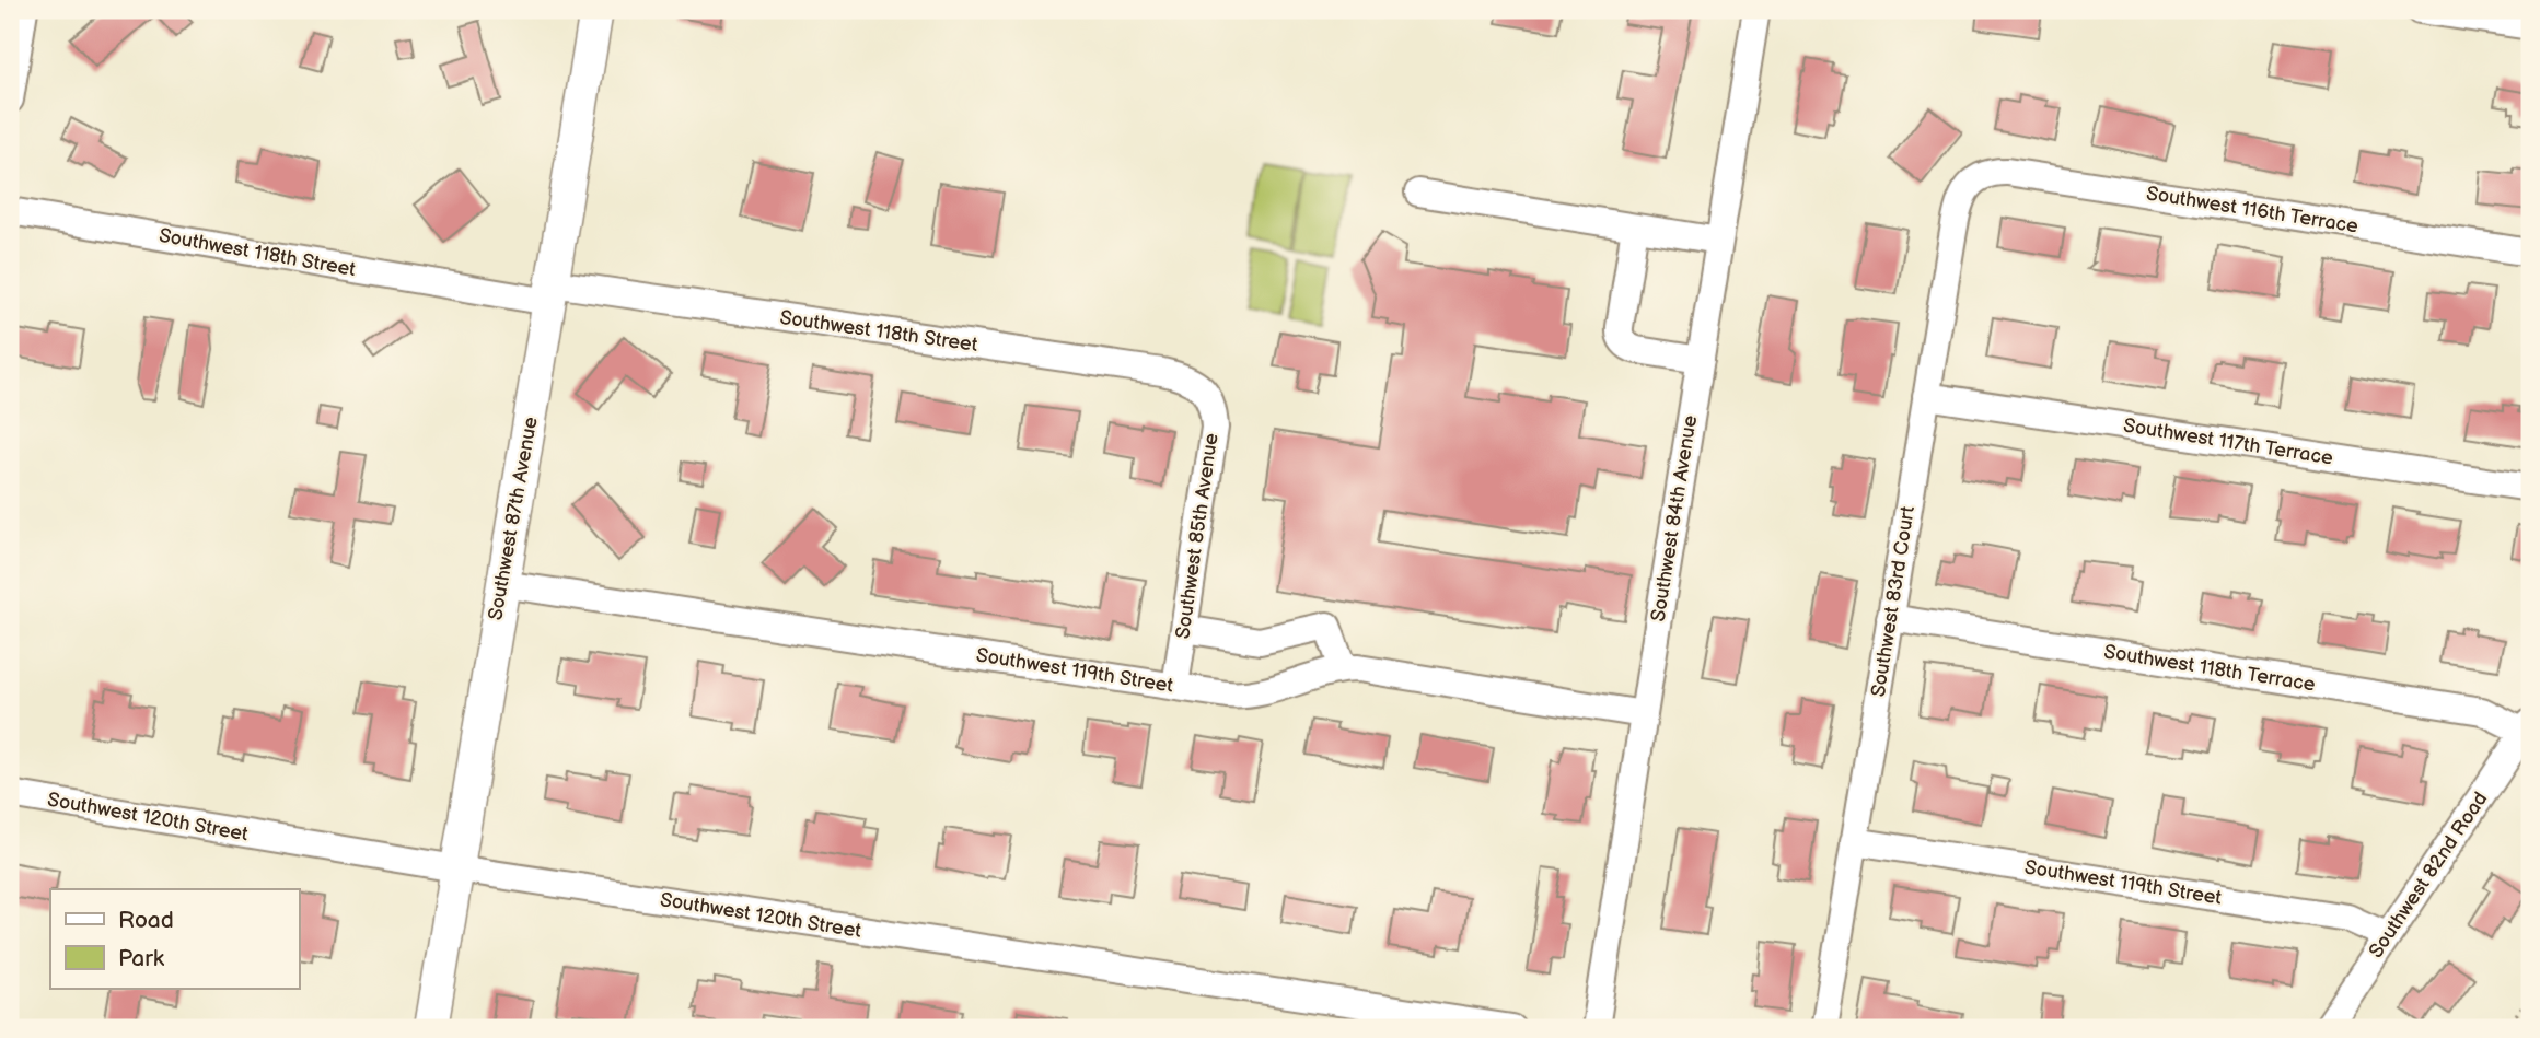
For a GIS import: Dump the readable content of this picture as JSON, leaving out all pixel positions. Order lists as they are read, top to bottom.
{
  "streets": {
    "main road": ["Southwest 87th Avenue"],
    "street": [
      "Southwest 116th Terrace",
      "Southwest 118th Street",
      "Southwest 117th Terrace",
      "Southwest 84th Avenue",
      "Southwest 85th Avenue",
      "Southwest 83rd Court",
      "Southwest 118th Terrace",
      "Southwest 119th Street",
      "Southwest 120th Street",
      "Southwest 82nd Road"
    ]
  },
  "crossings": [
    ["Southwest 116th Terrace", "Southwest 83rd Court"],
    ["Southwest 118th Street", "Southwest 87th Avenue"],
    ["Southwest 118th Street", "Southwest 85th Avenue"],
    ["Southwest 117th Terrace", "Southwest 83rd Court"],
    ["Southwest 87th Avenue", "Southwest 119th Street"],
    ["Southwest 87th Avenue", "Southwest 120th Street"],
    ["Southwest 84th Avenue", "Southwest 119th Street"],
    ["Southwest 85th Avenue", "Southwest 119th Street"],
    ["Southwest 83rd Court", "Southwest 118th Terrace"],
    ["Southwest 83rd Court", "Southwest 119th Street"],
    ["Southwest 118th Terrace", "Southwest 82nd Road"],
    ["Southwest 119th Street", "Southwest 82nd Road"]
  ],
  "legend": ["Road", "Park"]
}
